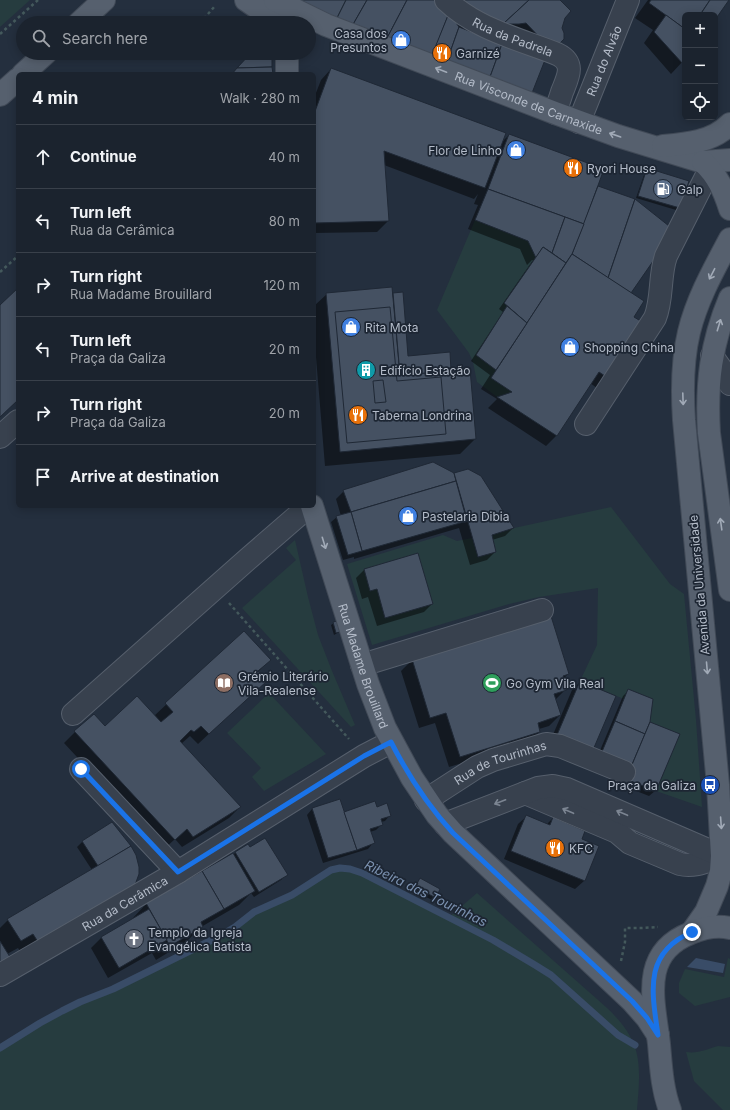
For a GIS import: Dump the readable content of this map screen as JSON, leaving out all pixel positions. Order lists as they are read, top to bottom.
{
  "streets": {
    "main road": ["Rua Visconde de Carnaxide", "Avenida da Universidade", "Rua Madame Brouillard"],
    "street": [
      "Rua da Padrela",
      "Rua do Alvão",
      "Rua de Tourinhas",
      "Rua da Cerâmica"
    ]
  },
  "crossings": [
    ["Rua da Padrela", "Rua Visconde de Carnaxide"],
    ["Rua do Alvão", "Rua Visconde de Carnaxide"],
    ["Rua Madame Brouillard", "Rua de Tourinhas"],
    ["Rua Madame Brouillard", "Rua da Cerâmica"]
  ],
  "one_way": ["Rua Visconde de Carnaxide"],
  "water": ["Ribeira das Tourinhas"],
  "places": {
    "shop": [
      "Casa dos Presuntos",
      "Flor de Linho",
      "Rita Mota",
      "Shopping China",
      "Pastelaria Dibia"
    ],
    "restaurant": [
      "Garnizé",
      "Ryori House",
      "Taberna Londrina",
      "KFC"
    ],
    "fuel station": ["Galp"],
    "building": ["Edifício Estação"],
    "library": ["Grémio Literário Vila-Realense"],
    "sports": ["Go Gym Vila Real"],
    "bus stop": ["Praça da Galiza"],
    "church": ["Templo da Igreja Evangélica Batista"]
  },
  "page": {
    "map_buttons": ["+", "−"],
    "search": "Search here",
    "heading": ["4 min", "Walk · 280 m"],
    "list": [
      ["Continue", "40 m"],
      ["Turn left", "Rua da Cerâmica", "80 m"],
      ["Turn right", "Rua Madame Brouillard", "120 m"],
      ["Turn left", "Praça da Galiza", "20 m"],
      ["Turn right", "Praça da Galiza", "20 m"],
      "Arrive at destination"
    ]
  }
}
